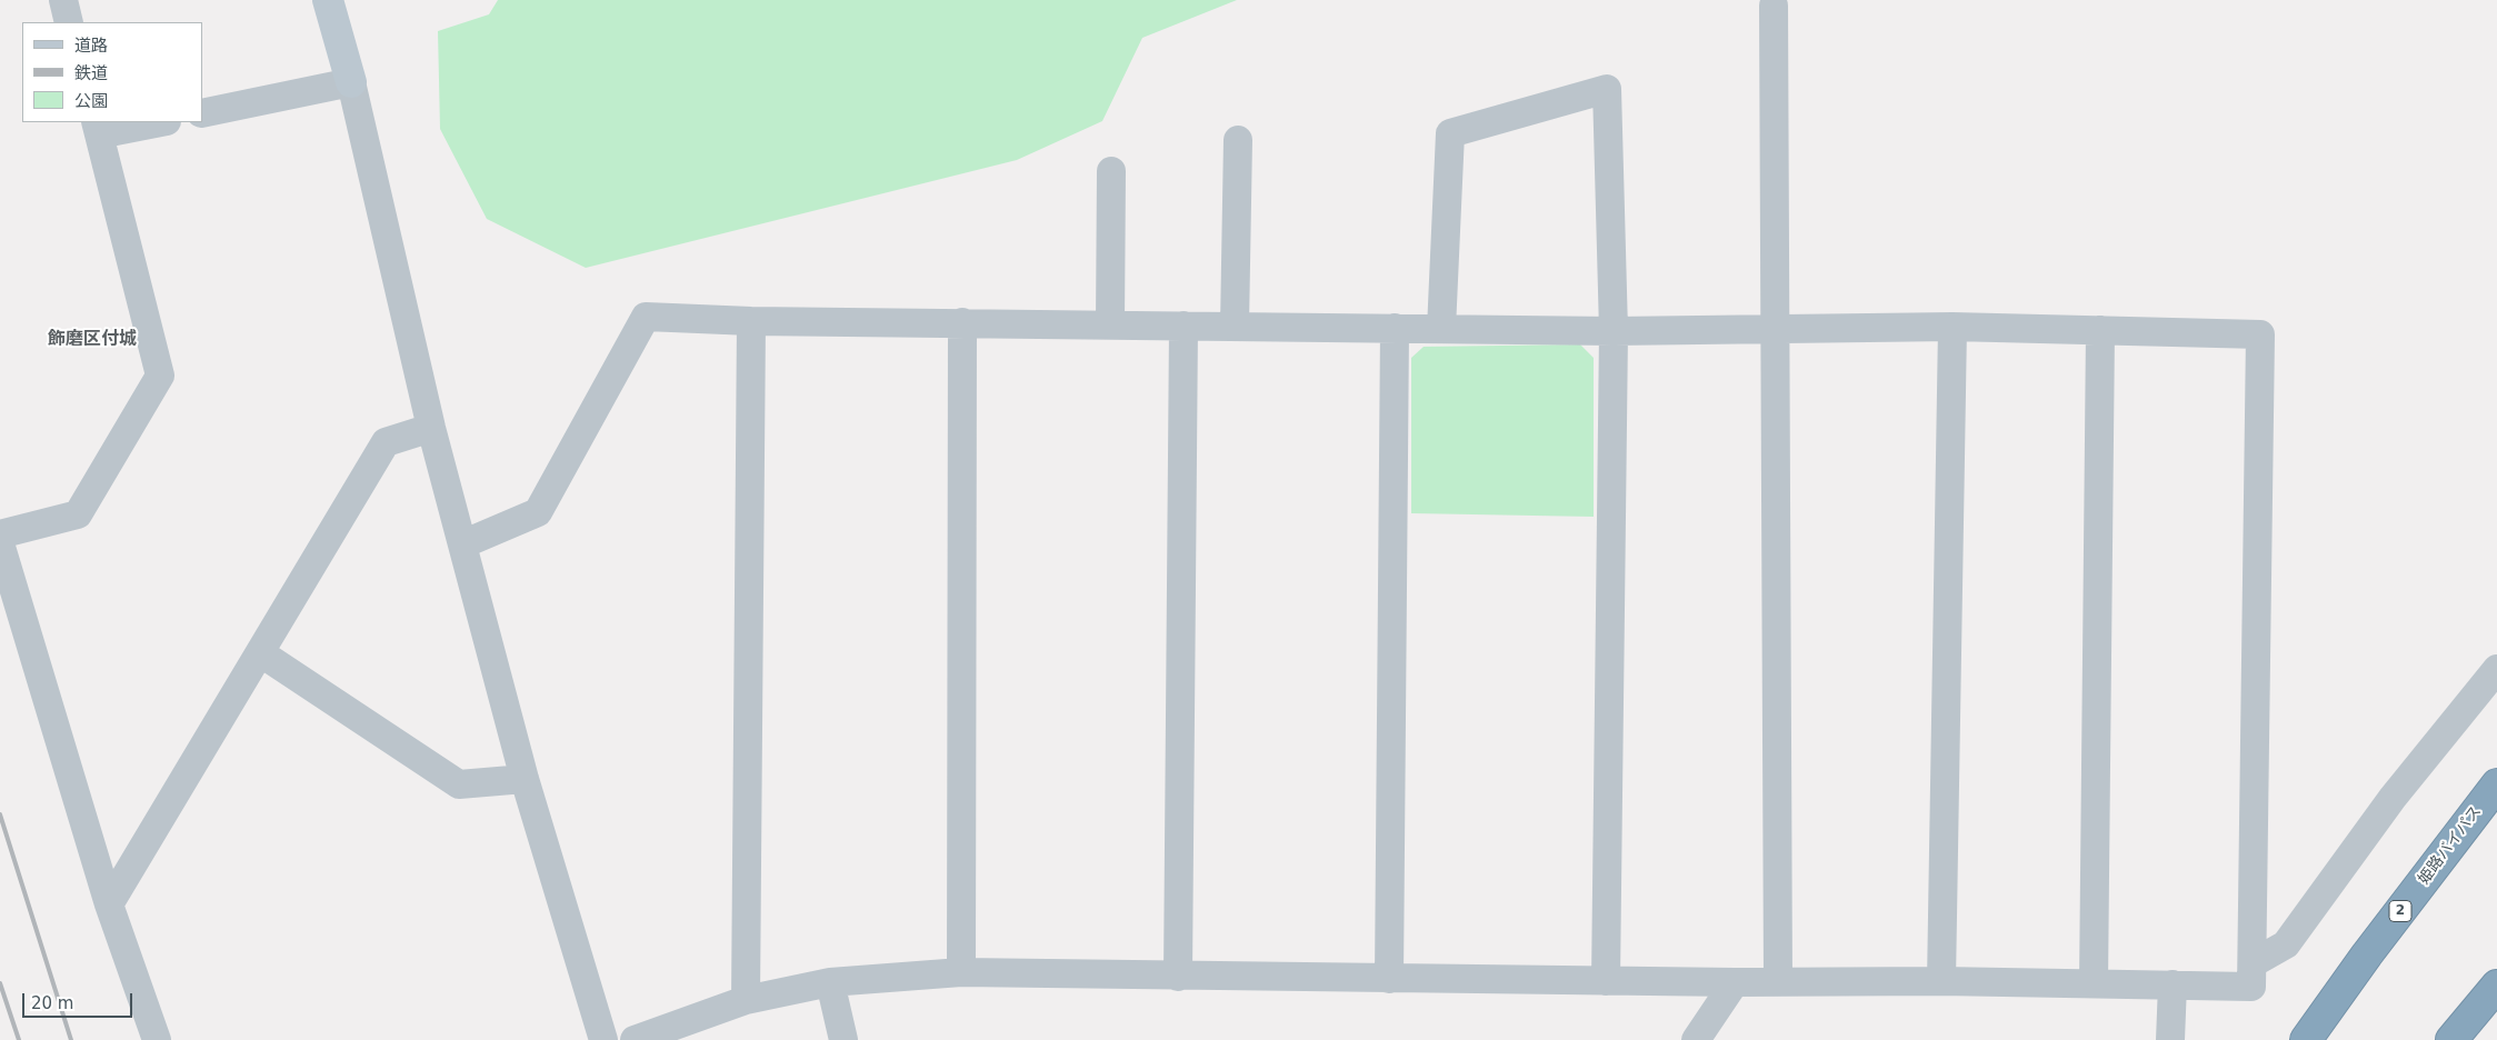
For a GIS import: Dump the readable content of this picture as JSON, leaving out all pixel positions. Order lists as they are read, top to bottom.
{
  "streets": {
    "highway": ["姫路バイパス", "2"]
  },
  "districts": ["飾磨区付城"],
  "legend": ["道路", "鉄道", "公園"],
  "scale_bar": "20 m"
}
